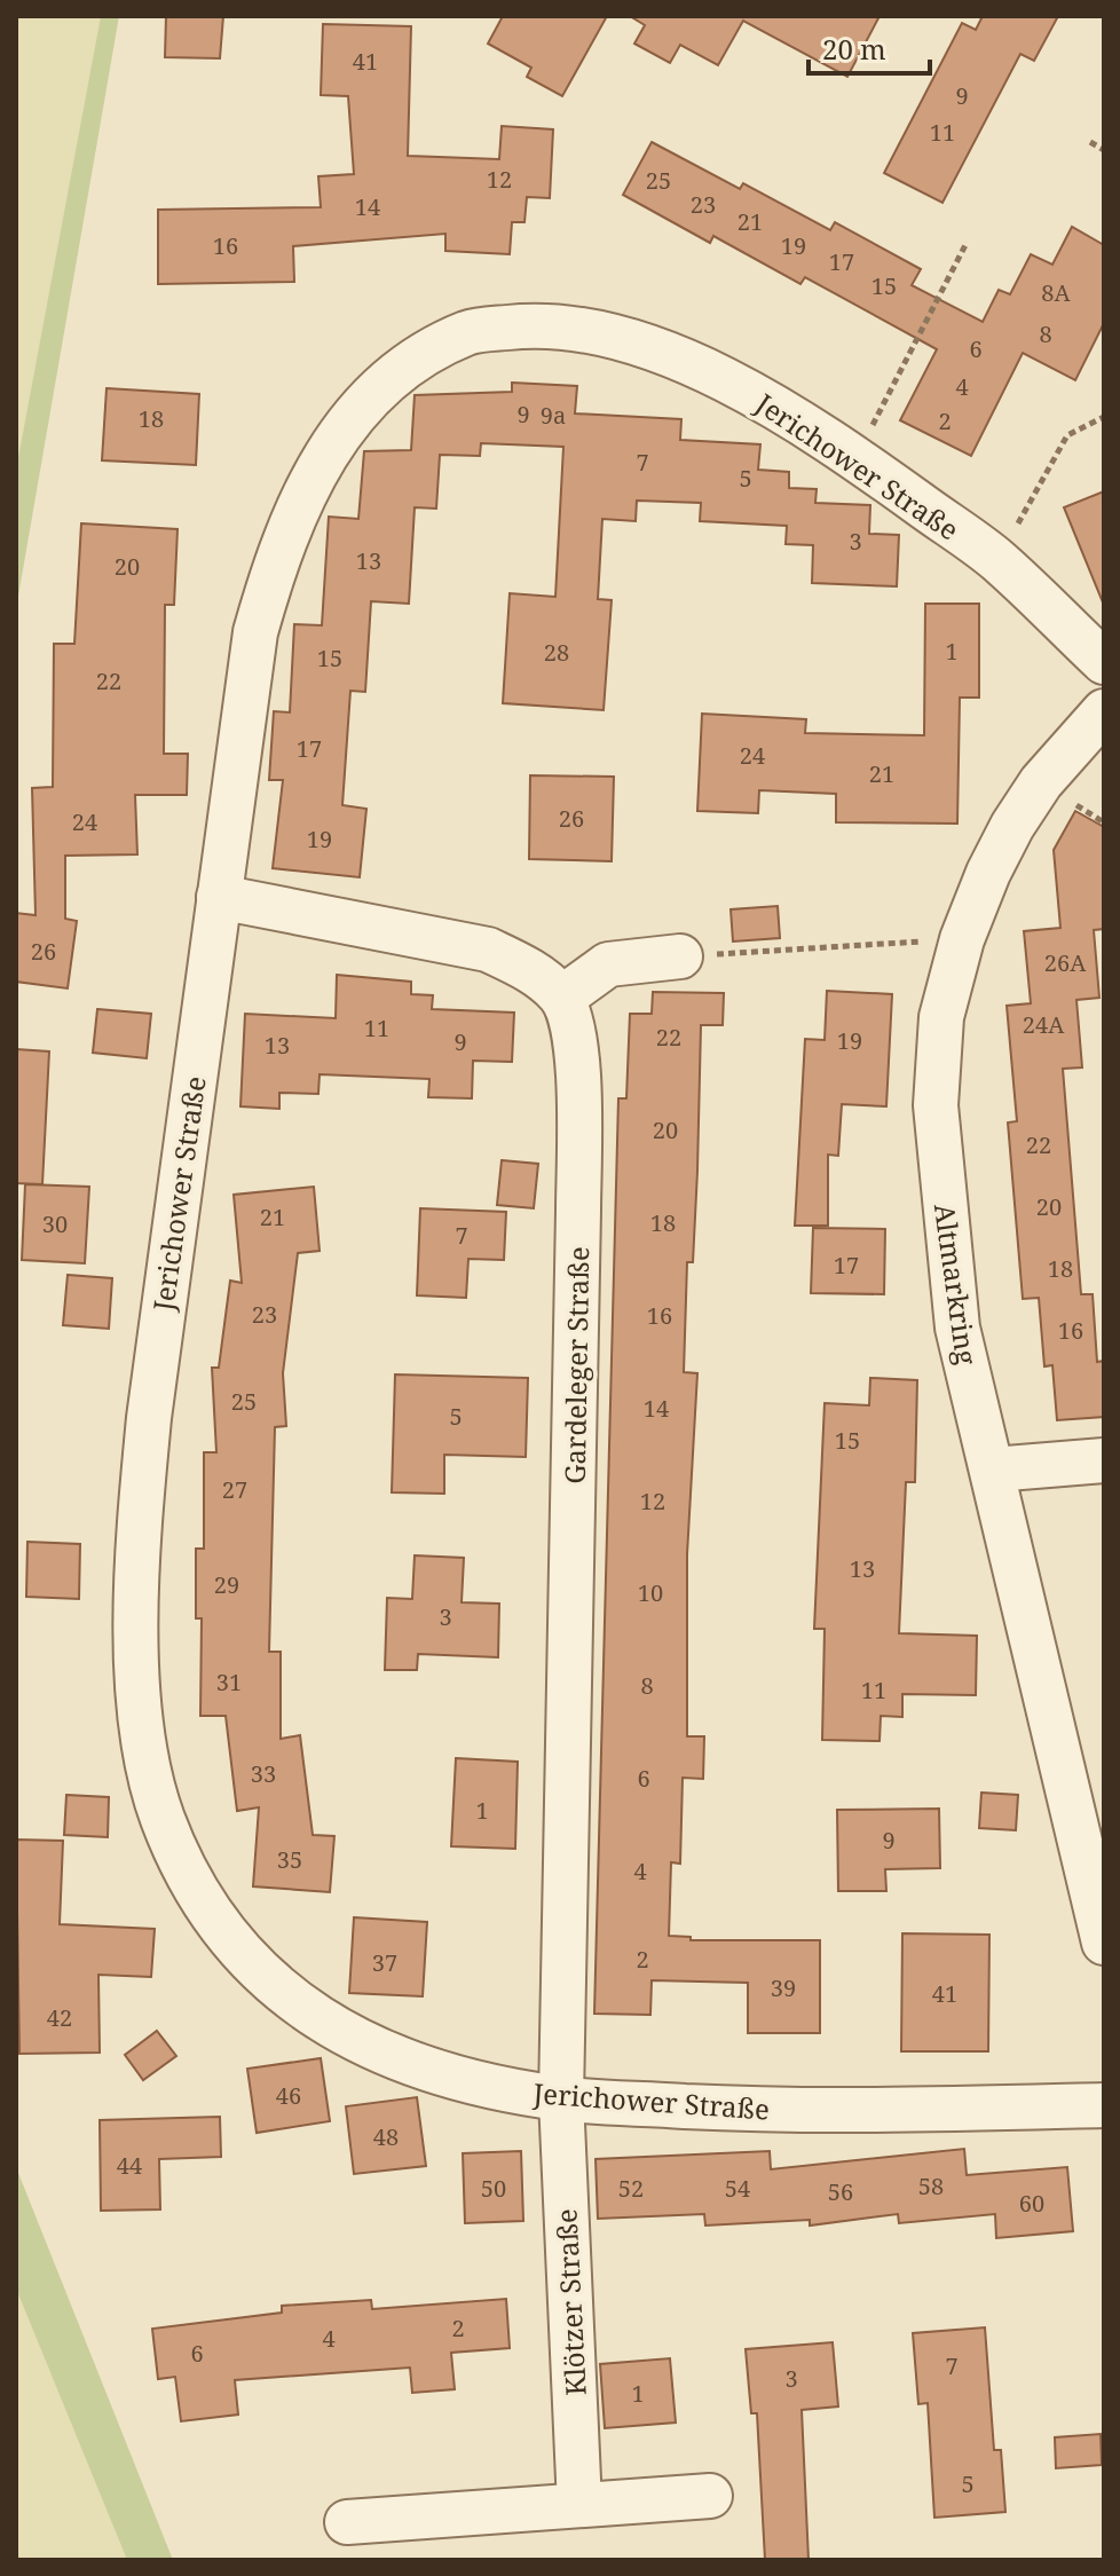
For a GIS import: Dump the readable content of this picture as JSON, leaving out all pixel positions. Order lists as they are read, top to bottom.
{
  "streets": {
    "street": [
      "Jerichower Straße",
      "Altmarkring",
      "Gardeleger Straße",
      "Klötzer Straße"
    ]
  },
  "crossings": [
    ["Jerichower Straße", "Gardeleger Straße"],
    ["Jerichower Straße", "Klötzer Straße"],
    ["Gardeleger Straße", "Klötzer Straße"]
  ],
  "house_numbers": [
    "41",
    "9",
    "11",
    "12",
    "25",
    "23",
    "14",
    "21",
    "16",
    "19",
    "17",
    "15",
    "8A",
    "8",
    "6",
    "4",
    "9",
    "9a",
    "18",
    "2",
    "7",
    "5",
    "3",
    "13",
    "20",
    "1",
    "28",
    "15",
    "22",
    "17",
    "24",
    "21",
    "26",
    "24",
    "19",
    "26",
    "26A",
    "24A",
    "11",
    "22",
    "19",
    "9",
    "13",
    "20",
    "22",
    "20",
    "21",
    "18",
    "30",
    "7",
    "17",
    "18",
    "23",
    "16",
    "16",
    "25",
    "14",
    "5",
    "15",
    "27",
    "12",
    "13",
    "29",
    "10",
    "3",
    "31",
    "8",
    "11",
    "33",
    "6",
    "1",
    "9",
    "35",
    "4",
    "2",
    "37",
    "39",
    "41",
    "42",
    "46",
    "48",
    "44",
    "58",
    "50",
    "52",
    "54",
    "56",
    "60",
    "2",
    "4",
    "6",
    "7",
    "3",
    "1",
    "5"
  ],
  "scale_bar": "20 m"
}
